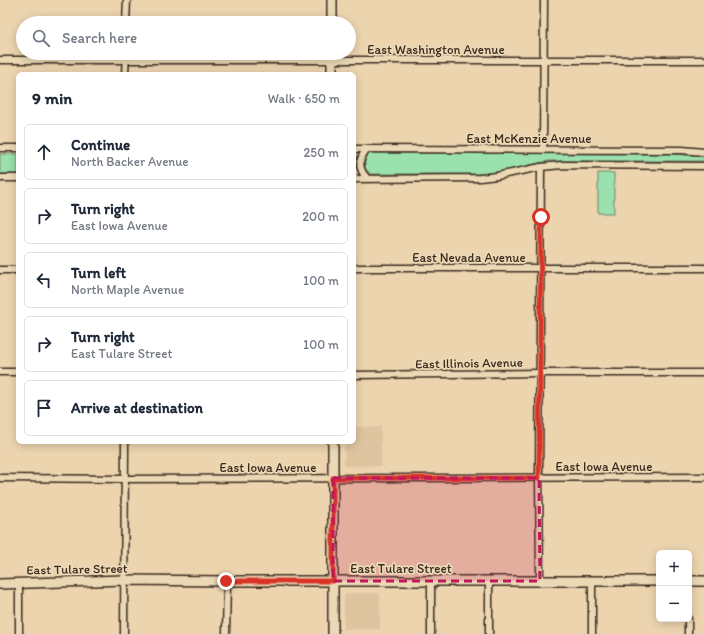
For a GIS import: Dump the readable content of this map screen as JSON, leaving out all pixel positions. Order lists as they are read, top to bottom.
{
  "streets": {
    "main road": ["East Tulare Street"],
    "street": [
      "East Washington Avenue",
      "East McKenzie Avenue",
      "East Nevada Avenue",
      "East Illinois Avenue",
      "East Iowa Avenue"
    ]
  },
  "page": {
    "search": "Search here",
    "heading": ["9 min", "Walk · 650 m"],
    "list": [
      ["Continue", "North Backer Avenue", "250 m"],
      ["Turn right", "East Iowa Avenue", "200 m"],
      ["Turn left", "North Maple Avenue", "100 m"],
      ["Turn right", "East Tulare Street", "100 m"],
      "Arrive at destination"
    ],
    "map_buttons": ["+", "−"]
  }
}
